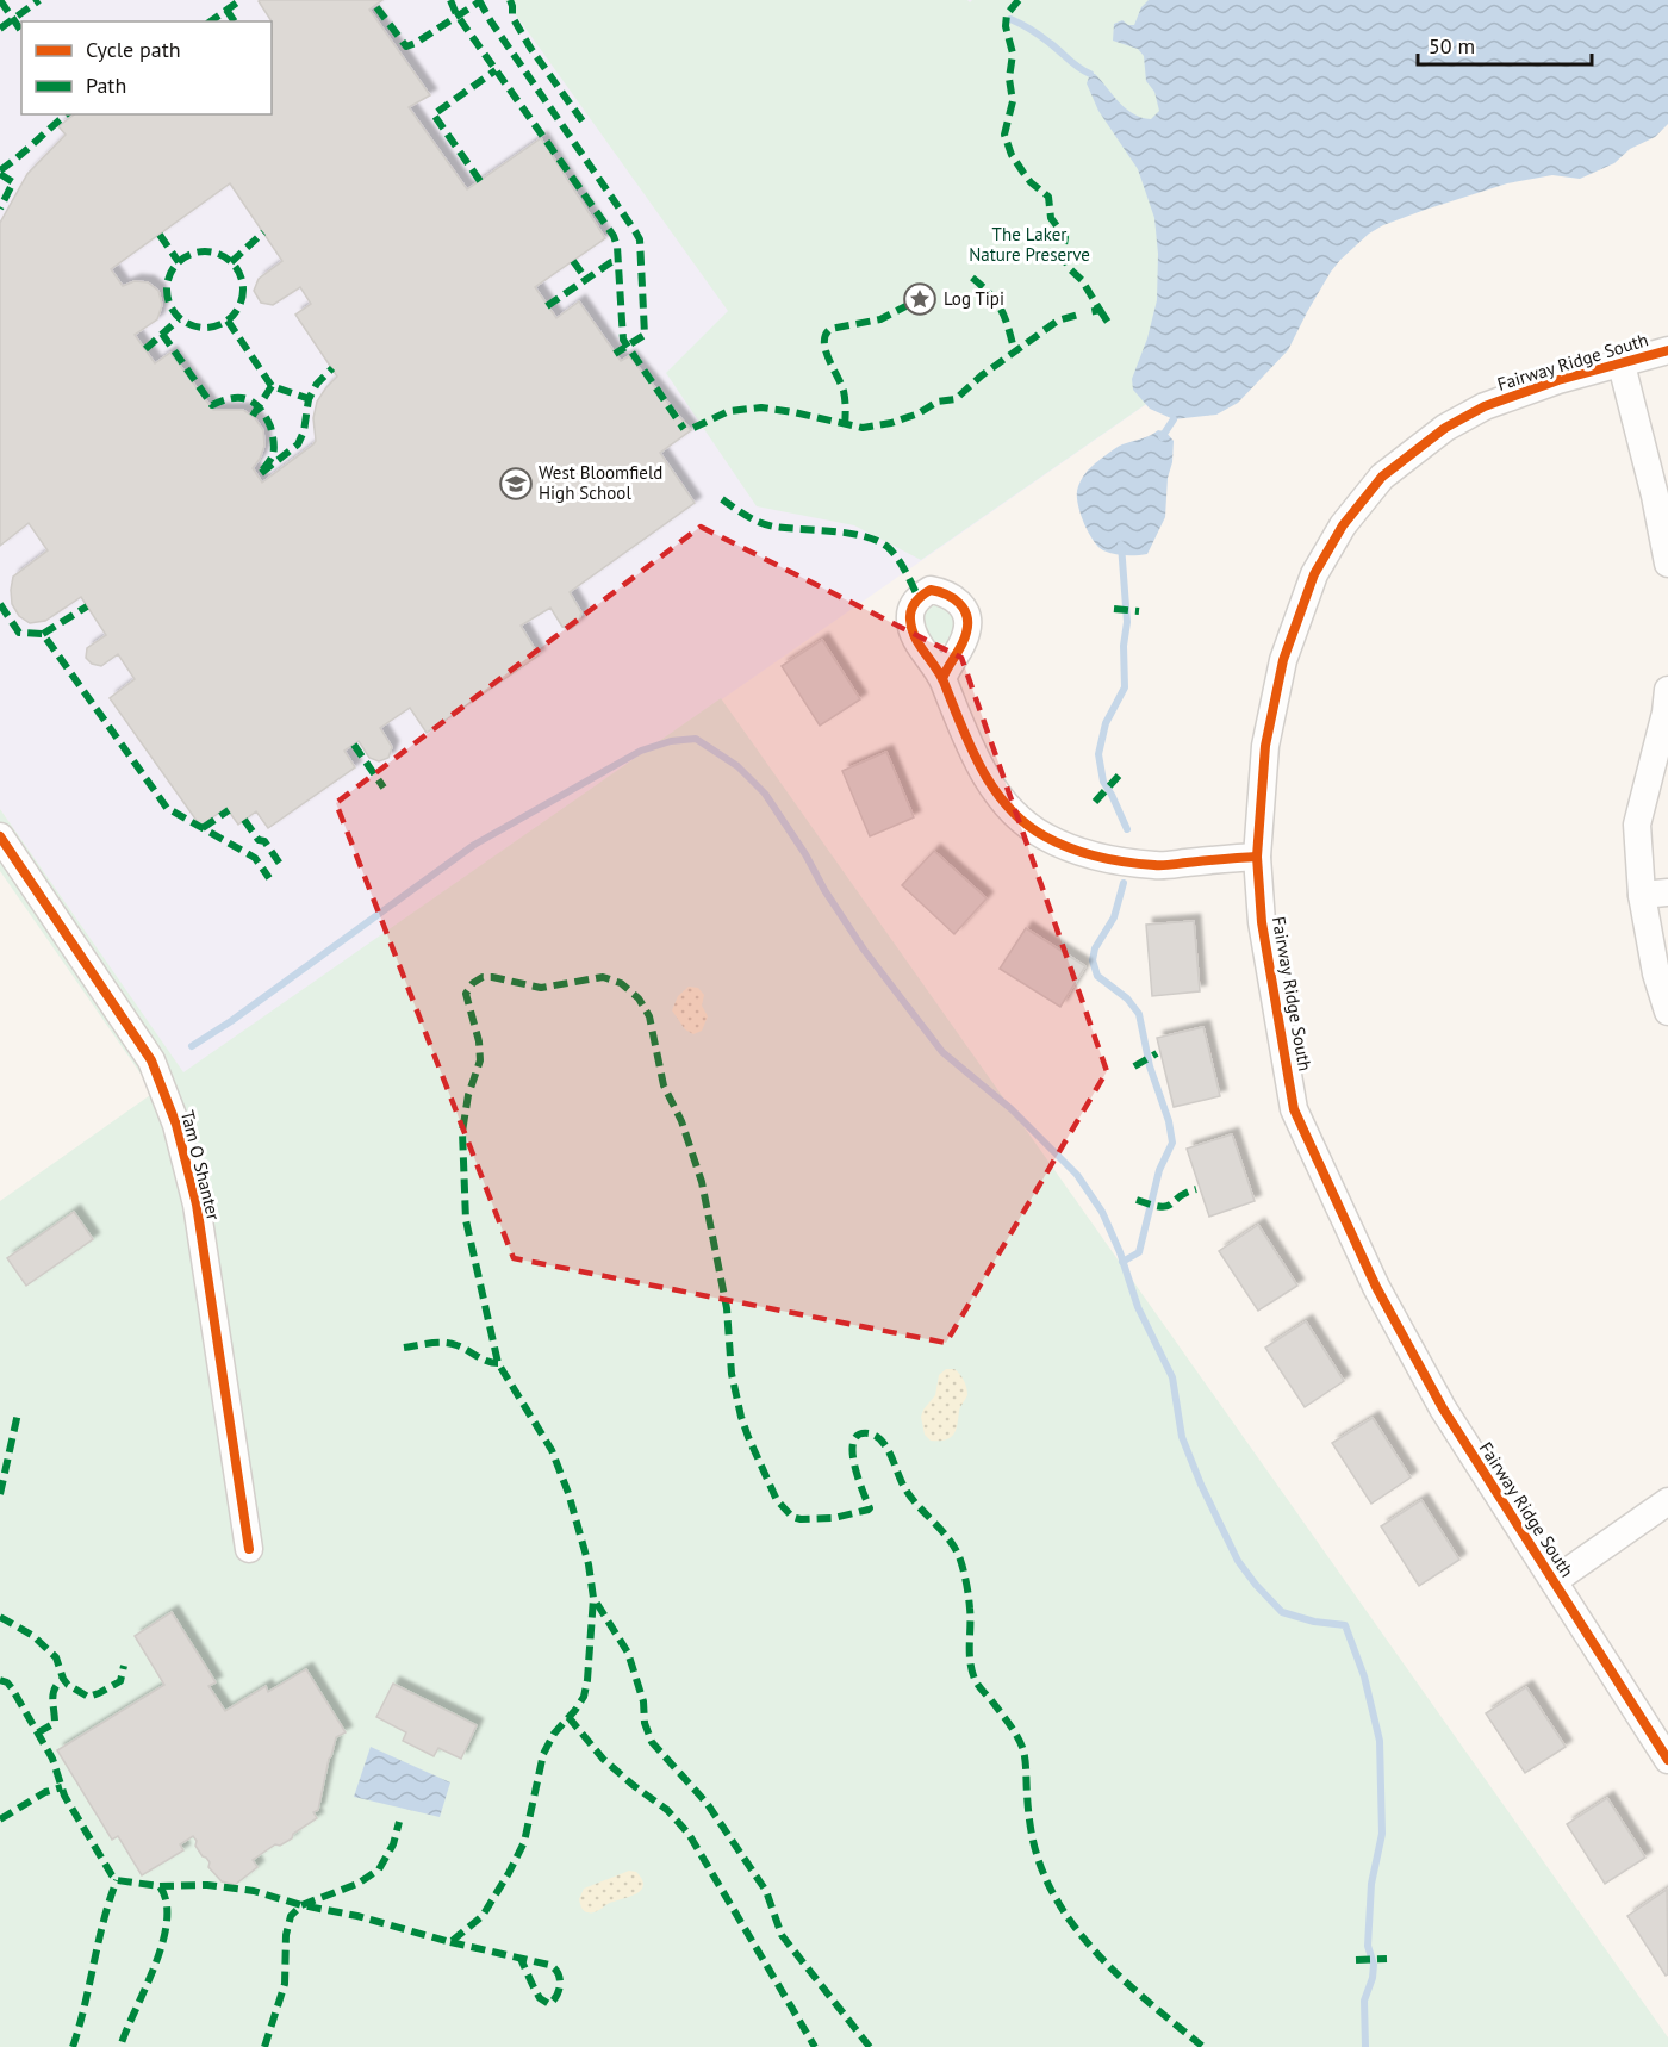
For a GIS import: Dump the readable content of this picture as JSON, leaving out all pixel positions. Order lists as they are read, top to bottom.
{
  "streets": {
    "street": ["Fairway Ridge South", "Tam O Shanter"]
  },
  "parks": ["The Laker Nature Preserve"],
  "places": {
    "place": ["Log Tipi"],
    "school or university": ["West Bloomfield High School"]
  },
  "legend": ["Cycle path", "Path"],
  "scale_bar": "50 m"
}
